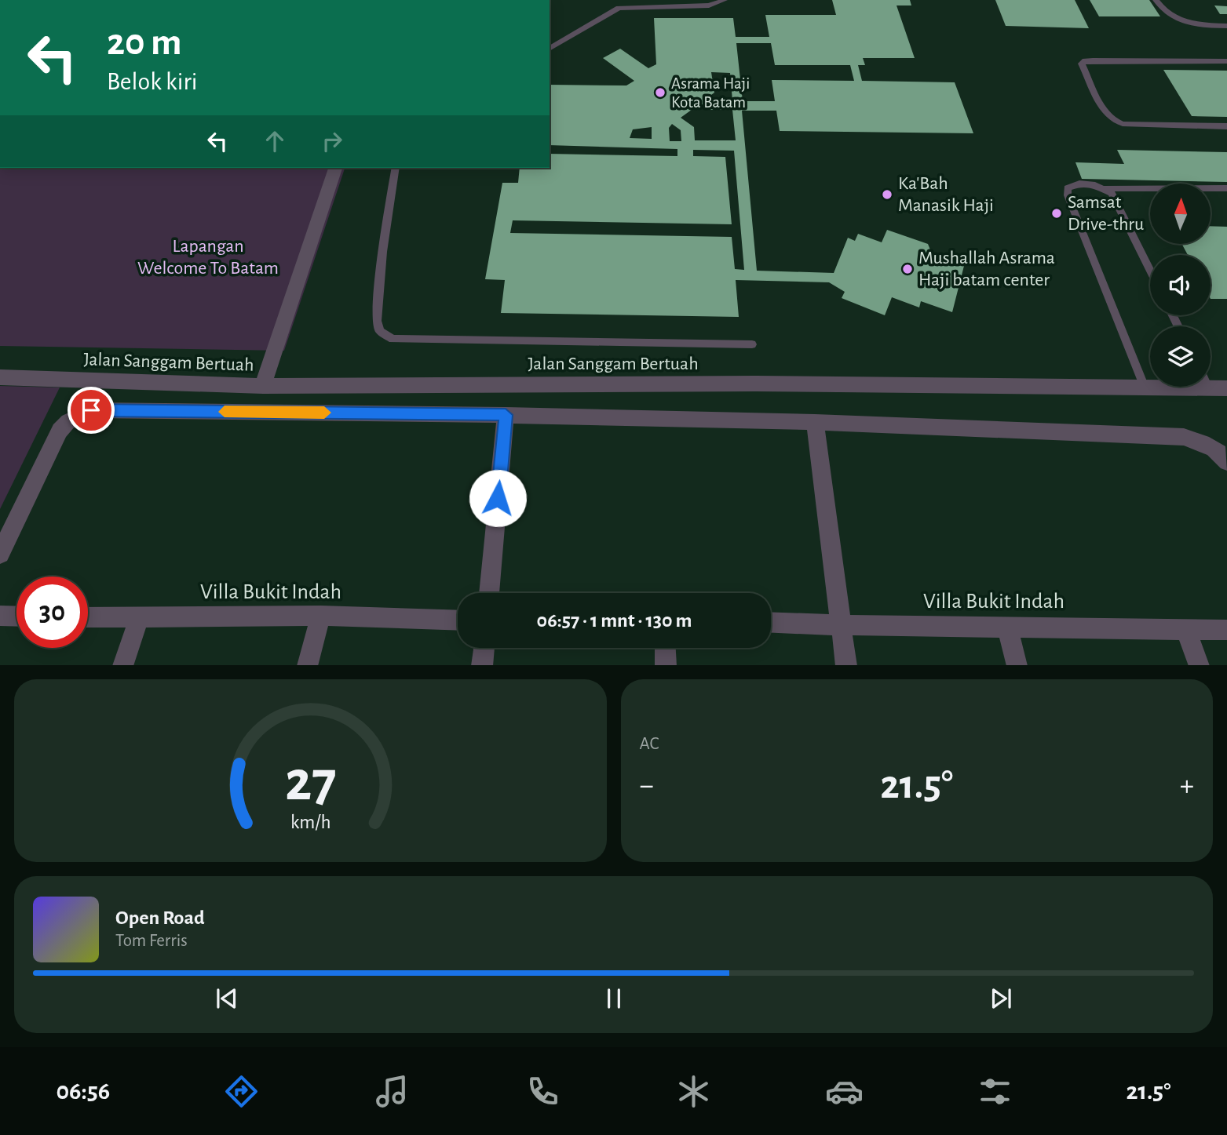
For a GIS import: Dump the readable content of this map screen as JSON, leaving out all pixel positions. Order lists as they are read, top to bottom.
{
  "streets": {
    "street": ["Jalan Sanggam Bertuah", "Villa Bukit Indah"]
  },
  "parks": ["Lapangan Welcome To Batam"],
  "places": [
    "Asrama Haji Kota Batam",
    "Ka'Bah Manasik Haji",
    "Samsat Drive-thru",
    "Mushallah Asrama Haji batam center"
  ],
  "north": "top",
  "page": {
    "turn": ["20 m", "Belok kiri"],
    "limit": "30",
    "trip": "06:57 · 1 mnt · 130 m",
    "tile": "AC",
    "heat": ["−", "21.5°", "+"],
    "song": ["Open Road", "Tom Ferris"],
    "tabs": ["06:56", "21.5°"],
    "gauge": ["27", "km/h"]
  }
}
